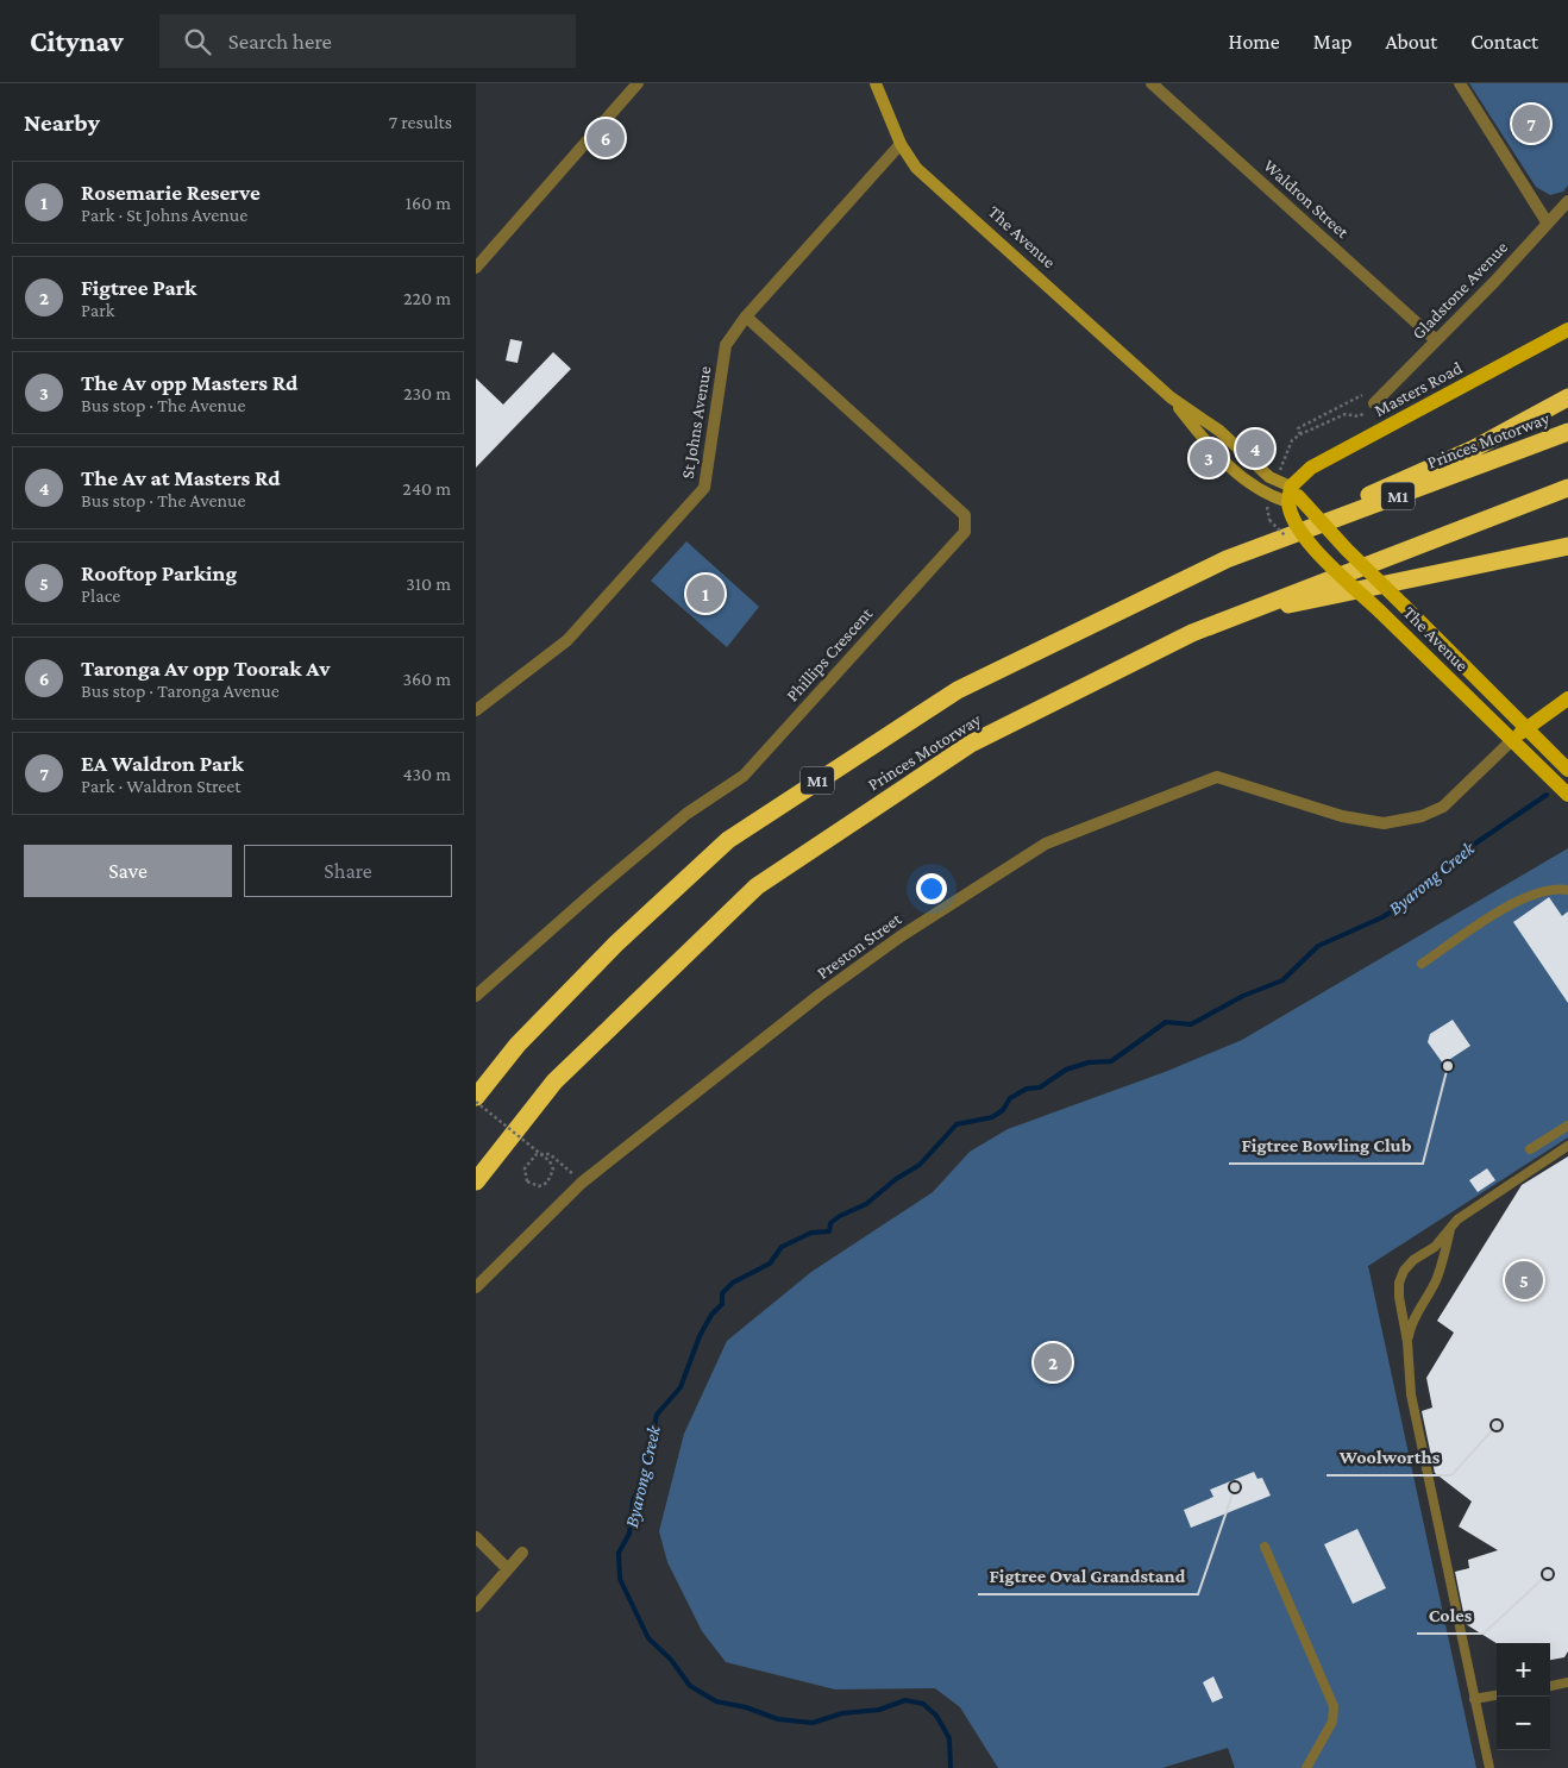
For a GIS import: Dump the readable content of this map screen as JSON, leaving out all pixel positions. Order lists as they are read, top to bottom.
{
  "streets": {
    "highway": ["Princes Motorway", "M1"],
    "main road": ["The Avenue", "Masters Road"],
    "street": [
      "Waldron Street",
      "Gladstone Avenue",
      "St Johns Avenue",
      "Phillips Crescent",
      "Preston Street"
    ]
  },
  "crossings": [
    ["Waldron Street", "Gladstone Avenue"],
    ["The Avenue", "Masters Road"],
    ["The Avenue", "St Johns Avenue"],
    ["The Avenue", "Preston Street"],
    ["St Johns Avenue", "Phillips Crescent"]
  ],
  "water": ["Byarong Creek"],
  "places": [
    "Figtree Bowling Club",
    "Woolworths",
    "Figtree Oval Grandstand",
    "Coles"
  ],
  "page": {
    "header": "Citynav",
    "search": "Search here",
    "nav": [
      "Home",
      "Map",
      "About",
      "Contact"
    ],
    "heading": ["Nearby", "7 results"],
    "pins": [
      "7",
      "6",
      "4",
      "3",
      "1",
      "5",
      "2"
    ],
    "list": [
      {
        "mark": "1",
        "name": "Rosemarie Reserve",
        "note": "Park · St Johns Avenue",
        "value": "160 m"
      },
      {
        "mark": "2",
        "name": "Figtree Park",
        "note": "Park",
        "value": "220 m"
      },
      {
        "mark": "3",
        "name": "The Av opp Masters Rd",
        "note": "Bus stop · The Avenue",
        "value": "230 m"
      },
      {
        "mark": "4",
        "name": "The Av at Masters Rd",
        "note": "Bus stop · The Avenue",
        "value": "240 m"
      },
      {
        "mark": "5",
        "name": "Rooftop Parking",
        "note": "Place",
        "value": "310 m"
      },
      {
        "mark": "6",
        "name": "Taronga Av opp Toorak Av",
        "note": "Bus stop · Taronga Avenue",
        "value": "360 m"
      },
      {
        "mark": "7",
        "name": "EA Waldron Park",
        "note": "Park · Waldron Street",
        "value": "430 m"
      }
    ],
    "buttons": ["Save", "Share"],
    "map_buttons": ["+", "−"]
  }
}
